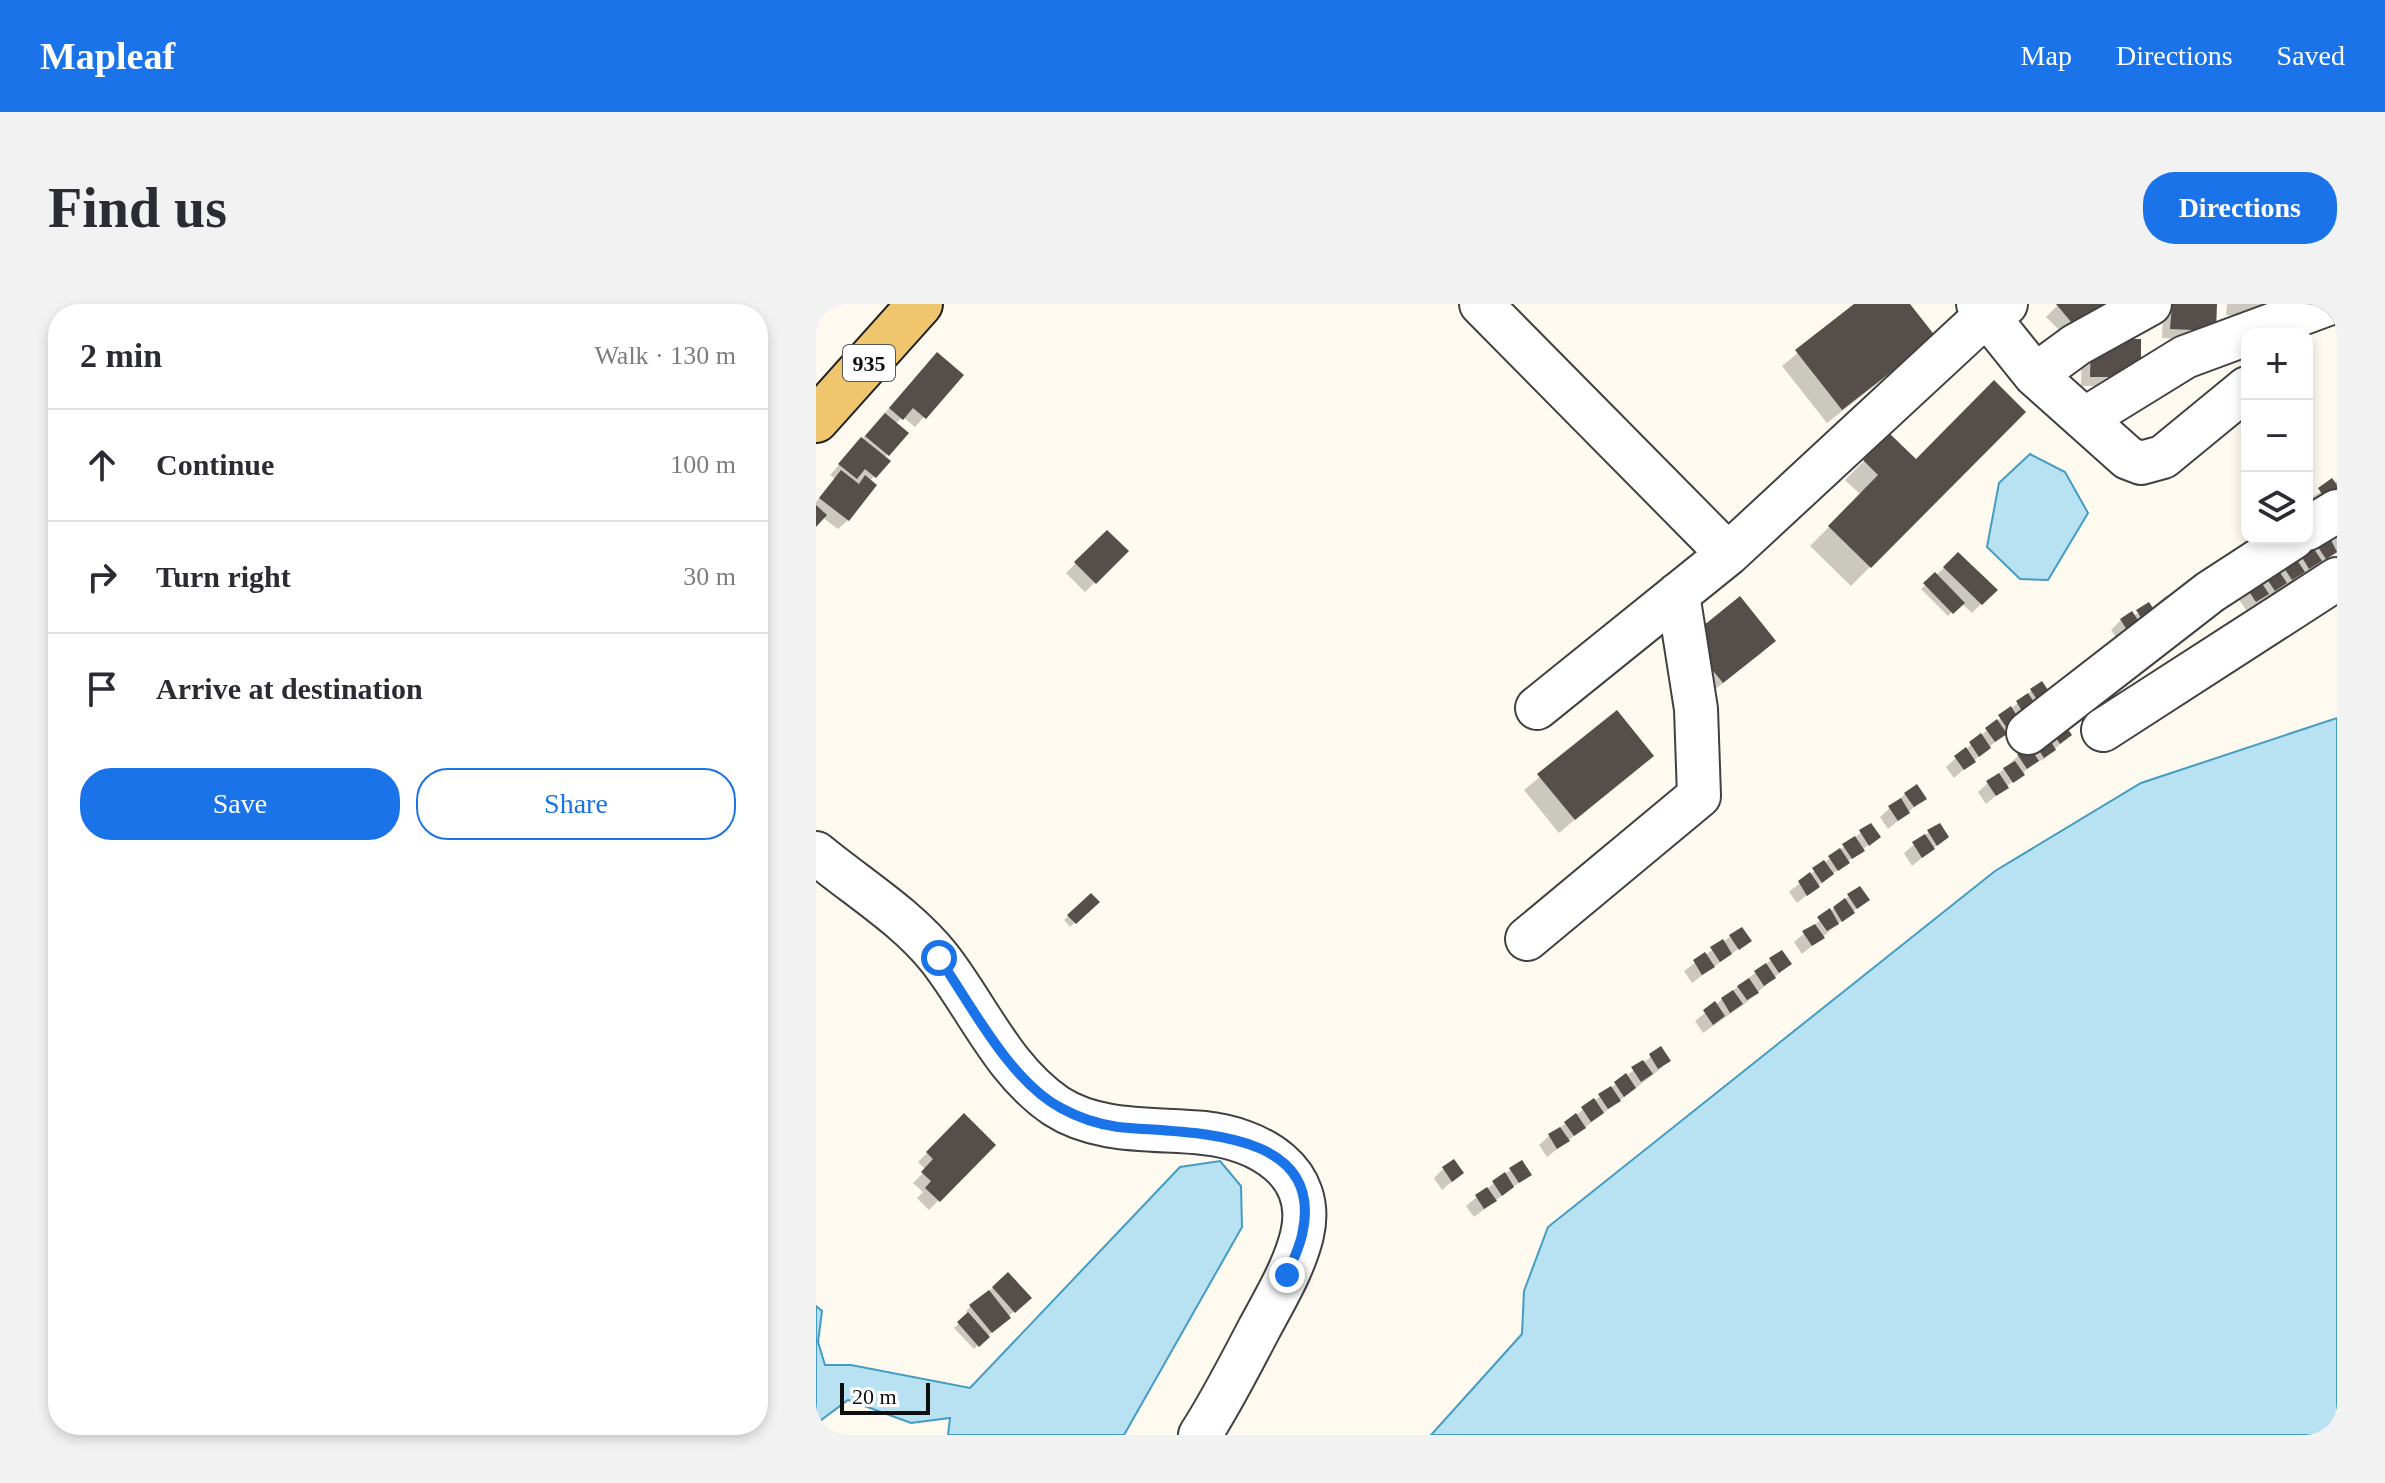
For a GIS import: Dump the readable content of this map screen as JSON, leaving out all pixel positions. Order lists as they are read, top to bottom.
{
  "streets": {
    "main road": ["935"]
  },
  "scale_bar": "20 m",
  "page": {
    "header": "Mapleaf",
    "nav": ["Map", "Directions", "Saved"],
    "buttons": [
      "Directions",
      ["Save", "Share"]
    ],
    "title": "Find us",
    "heading": ["2 min", "Walk · 130 m"],
    "map_buttons": ["+", "−"],
    "list": [
      ["Continue", "100 m"],
      ["Turn right", "30 m"],
      "Arrive at destination"
    ],
    "scale": "20 m"
  }
}
